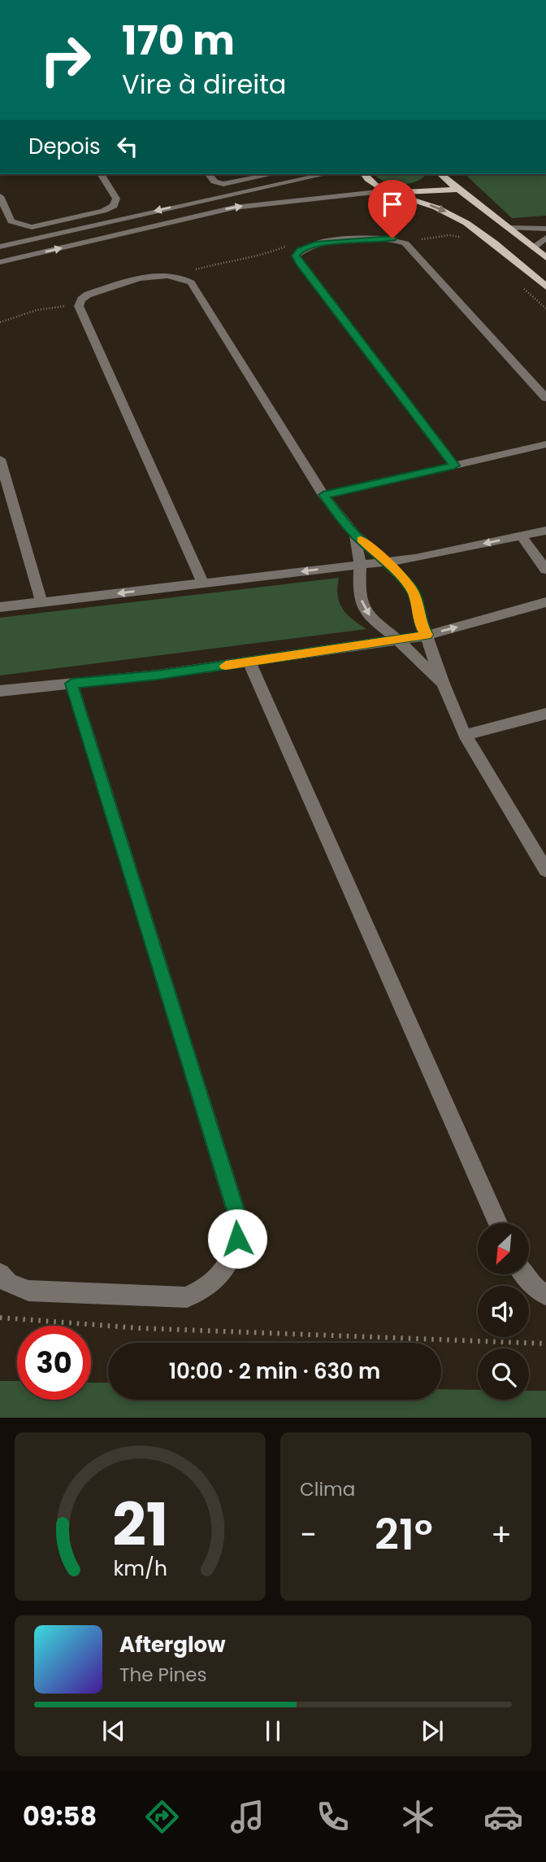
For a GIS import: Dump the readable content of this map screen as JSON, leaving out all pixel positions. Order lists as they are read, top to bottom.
{
  "north": "bottom left",
  "page": {
    "turn": ["170 m", "Vire à direita"],
    "then": "Depois",
    "limit": "30",
    "trip": "10:00 · 2 min · 630 m",
    "tile": "Clima",
    "heat": ["−", "21°", "+"],
    "song": ["Afterglow", "The Pines"],
    "tabs": "09:58",
    "gauge": ["21", "km/h"]
  }
}
